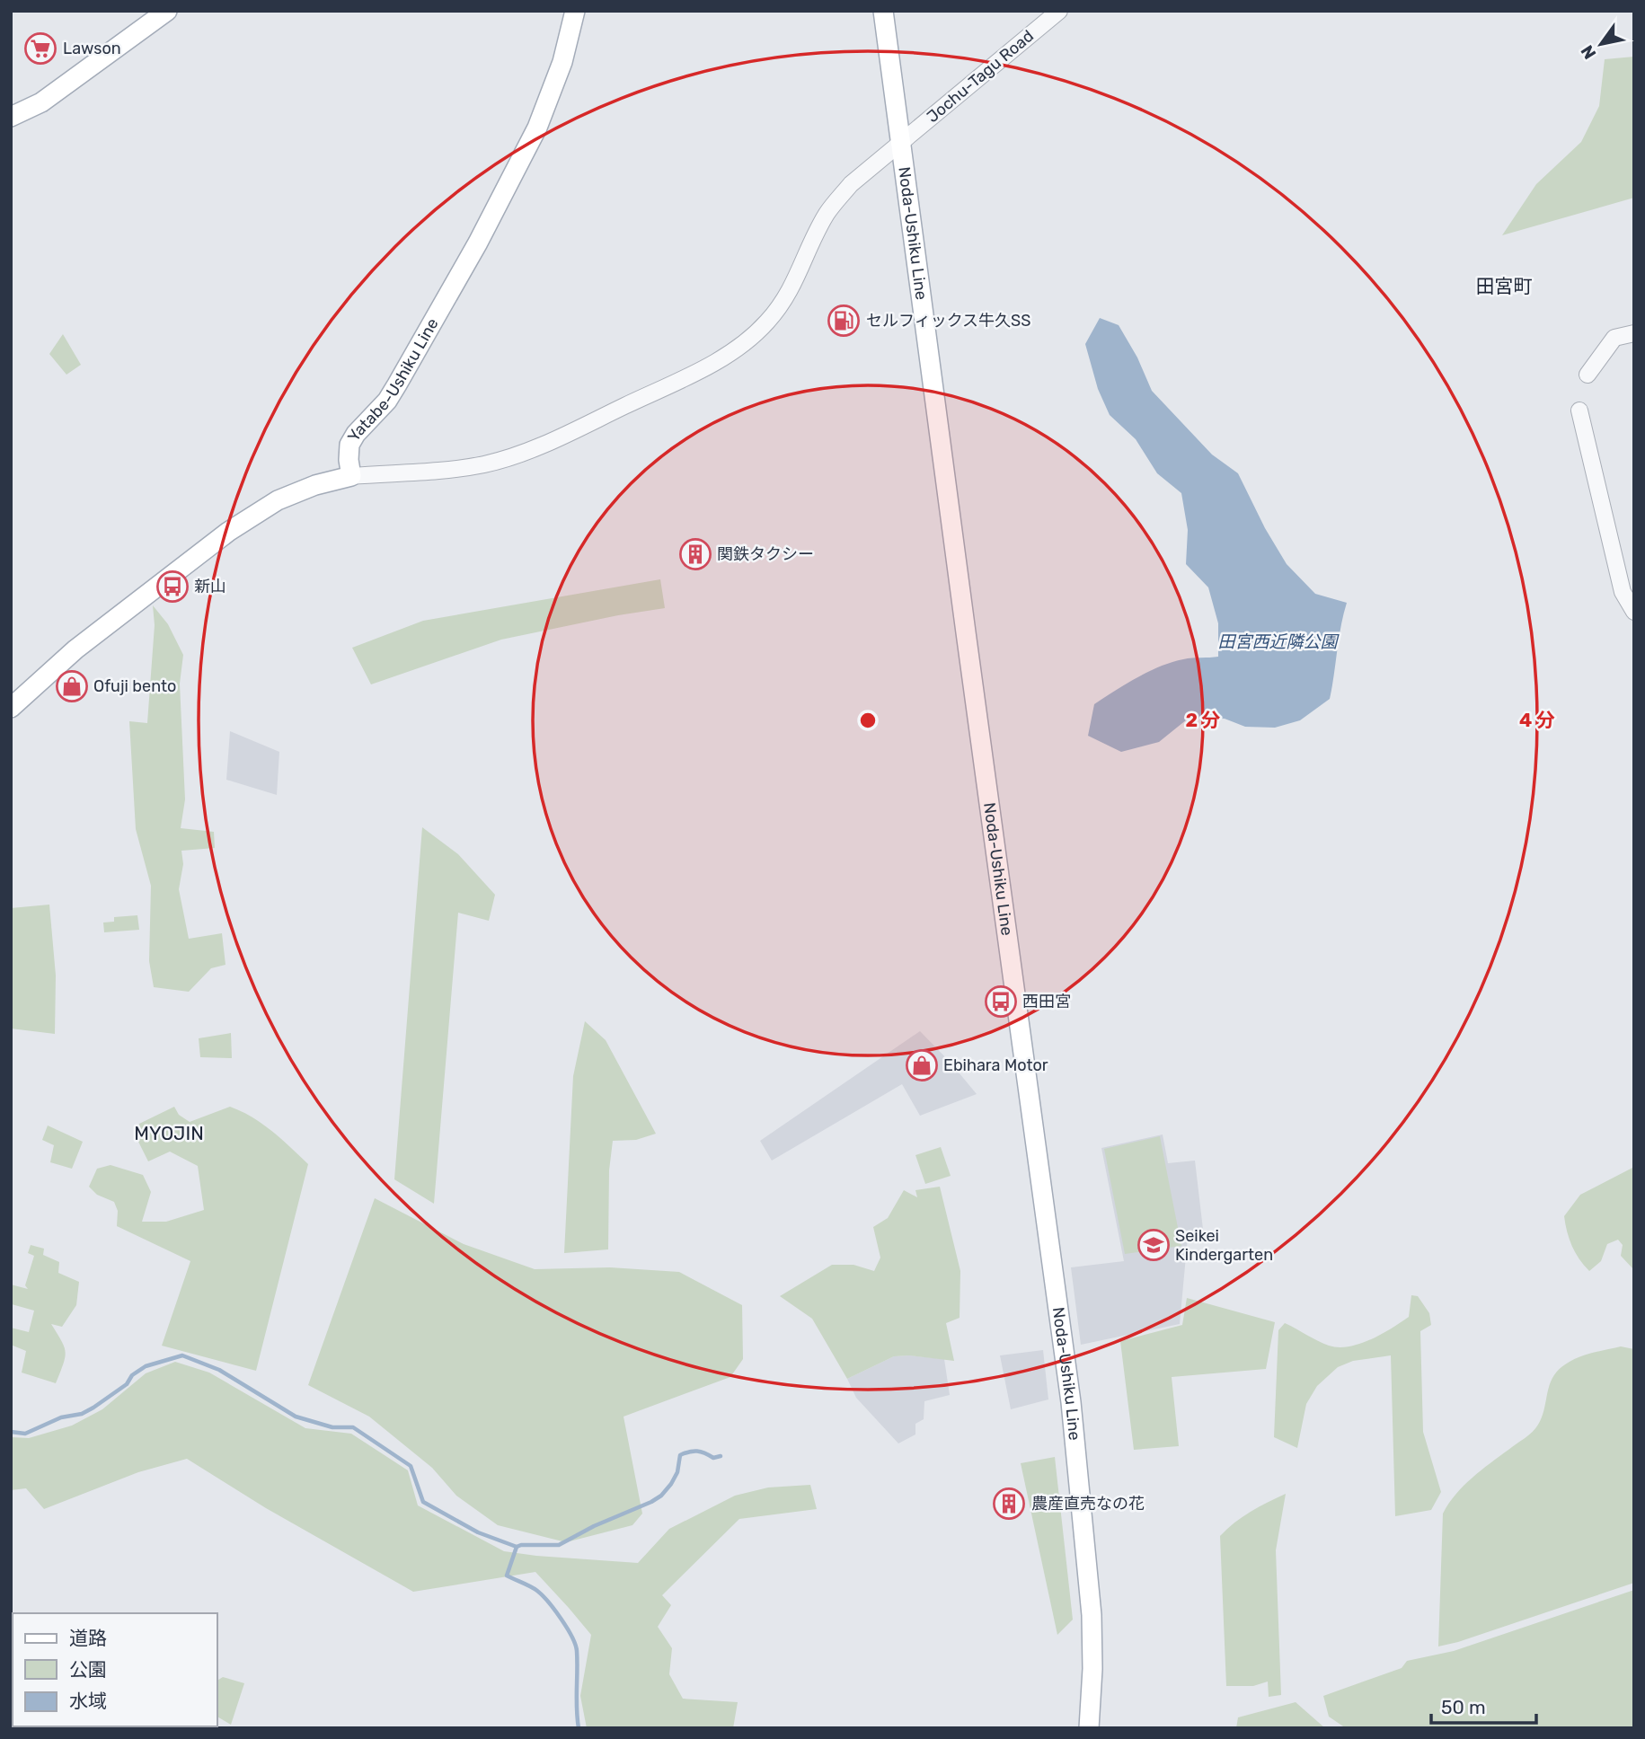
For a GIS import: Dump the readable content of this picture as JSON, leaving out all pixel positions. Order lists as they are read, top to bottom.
{
  "streets": {
    "main road": ["Noda-Ushiku Line", "Yatabe-Ushiku Line"],
    "street": ["Jochu-Tagu Road"]
  },
  "crossings": [
    ["Jochu-Tagu Road", "Noda-Ushiku Line"],
    ["Jochu-Tagu Road", "Yatabe-Ushiku Line"]
  ],
  "districts": ["田宮町", "MYOJIN"],
  "water": ["田宮西近隣公園"],
  "places": {
    "supermarket": ["Lawson"],
    "fuel station": ["セルフィックス牛久SS"],
    "building": ["関鉄タクシー", "農産直売なの花"],
    "bus stop": ["新山", "西田宮"],
    "shop": ["Ofuji bento", "Ebihara Motor"],
    "school or university": ["Seikei Kindergarten"]
  },
  "legend": ["道路", "公園", "水域"],
  "scale_bar": "50 m",
  "north": "bottom left",
  "rings": ["2 分", "4 分"]
}
